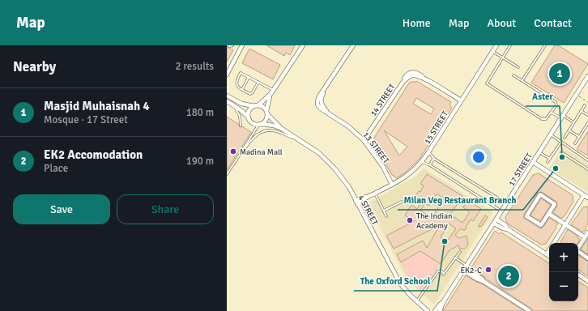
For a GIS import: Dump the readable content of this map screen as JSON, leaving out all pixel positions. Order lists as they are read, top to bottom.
{
  "streets": {
    "street": [
      "14 STREET",
      "15 STREET",
      "13 STREET",
      "17 STREET",
      "4 STREET"
    ]
  },
  "crossings": [
    ["14 STREET", "15 STREET"],
    ["14 STREET", "13 STREET"],
    ["15 STREET", "13 STREET"],
    ["15 STREET", "4 STREET"]
  ],
  "places": [
    "Madina Mall",
    "Aster",
    "Milan Veg Restaurant Branch",
    "The Indian Academy",
    "The Oxford School",
    "EK2-C"
  ],
  "page": {
    "header": "Map",
    "nav": [
      "Home",
      "Map",
      "About",
      "Contact"
    ],
    "heading": ["Nearby", "2 results"],
    "pins": ["1", "2"],
    "list": [
      {
        "mark": "1",
        "name": "Masjid Muhaisnah 4",
        "note": "Mosque · 17 Street",
        "value": "180 m"
      },
      {
        "mark": "2",
        "name": "EK2 Accomodation",
        "note": "Place",
        "value": "190 m"
      }
    ],
    "buttons": ["Save", "Share"],
    "map_buttons": ["+", "−"]
  }
}
